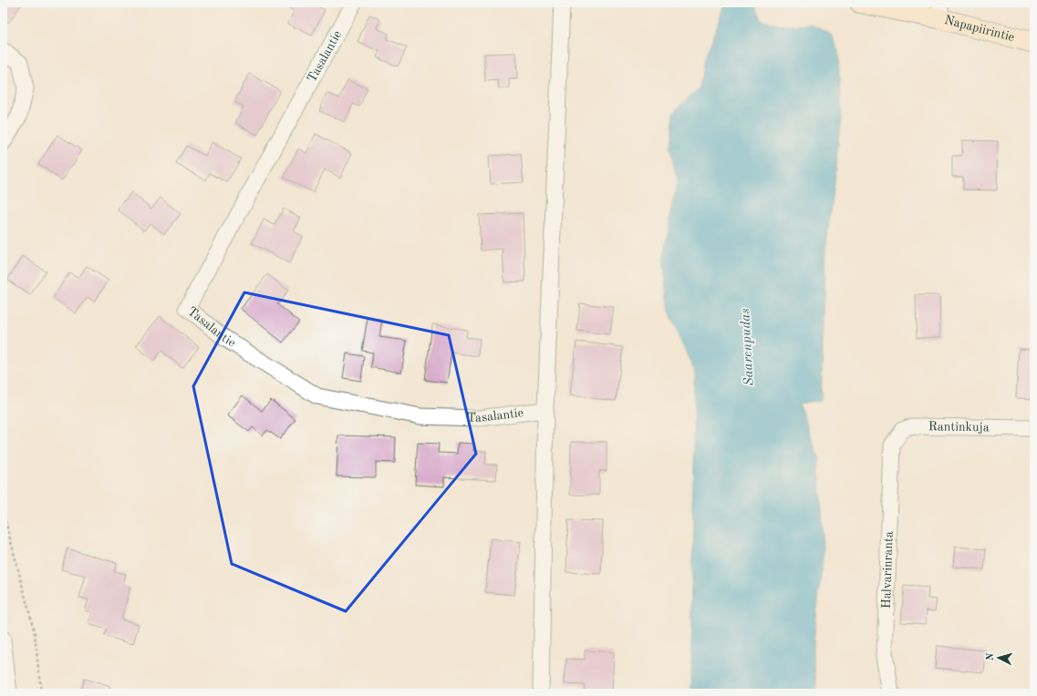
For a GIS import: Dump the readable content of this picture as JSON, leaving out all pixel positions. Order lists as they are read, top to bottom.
{
  "streets": {
    "main road": ["Napapiirintie"],
    "street": ["Tasalantie", "Rantinkuja", "Halvarinranta"]
  },
  "crossings": [
    ["Rantinkuja", "Halvarinranta"]
  ],
  "water": ["Saarenpudas"],
  "north": "left"
}
